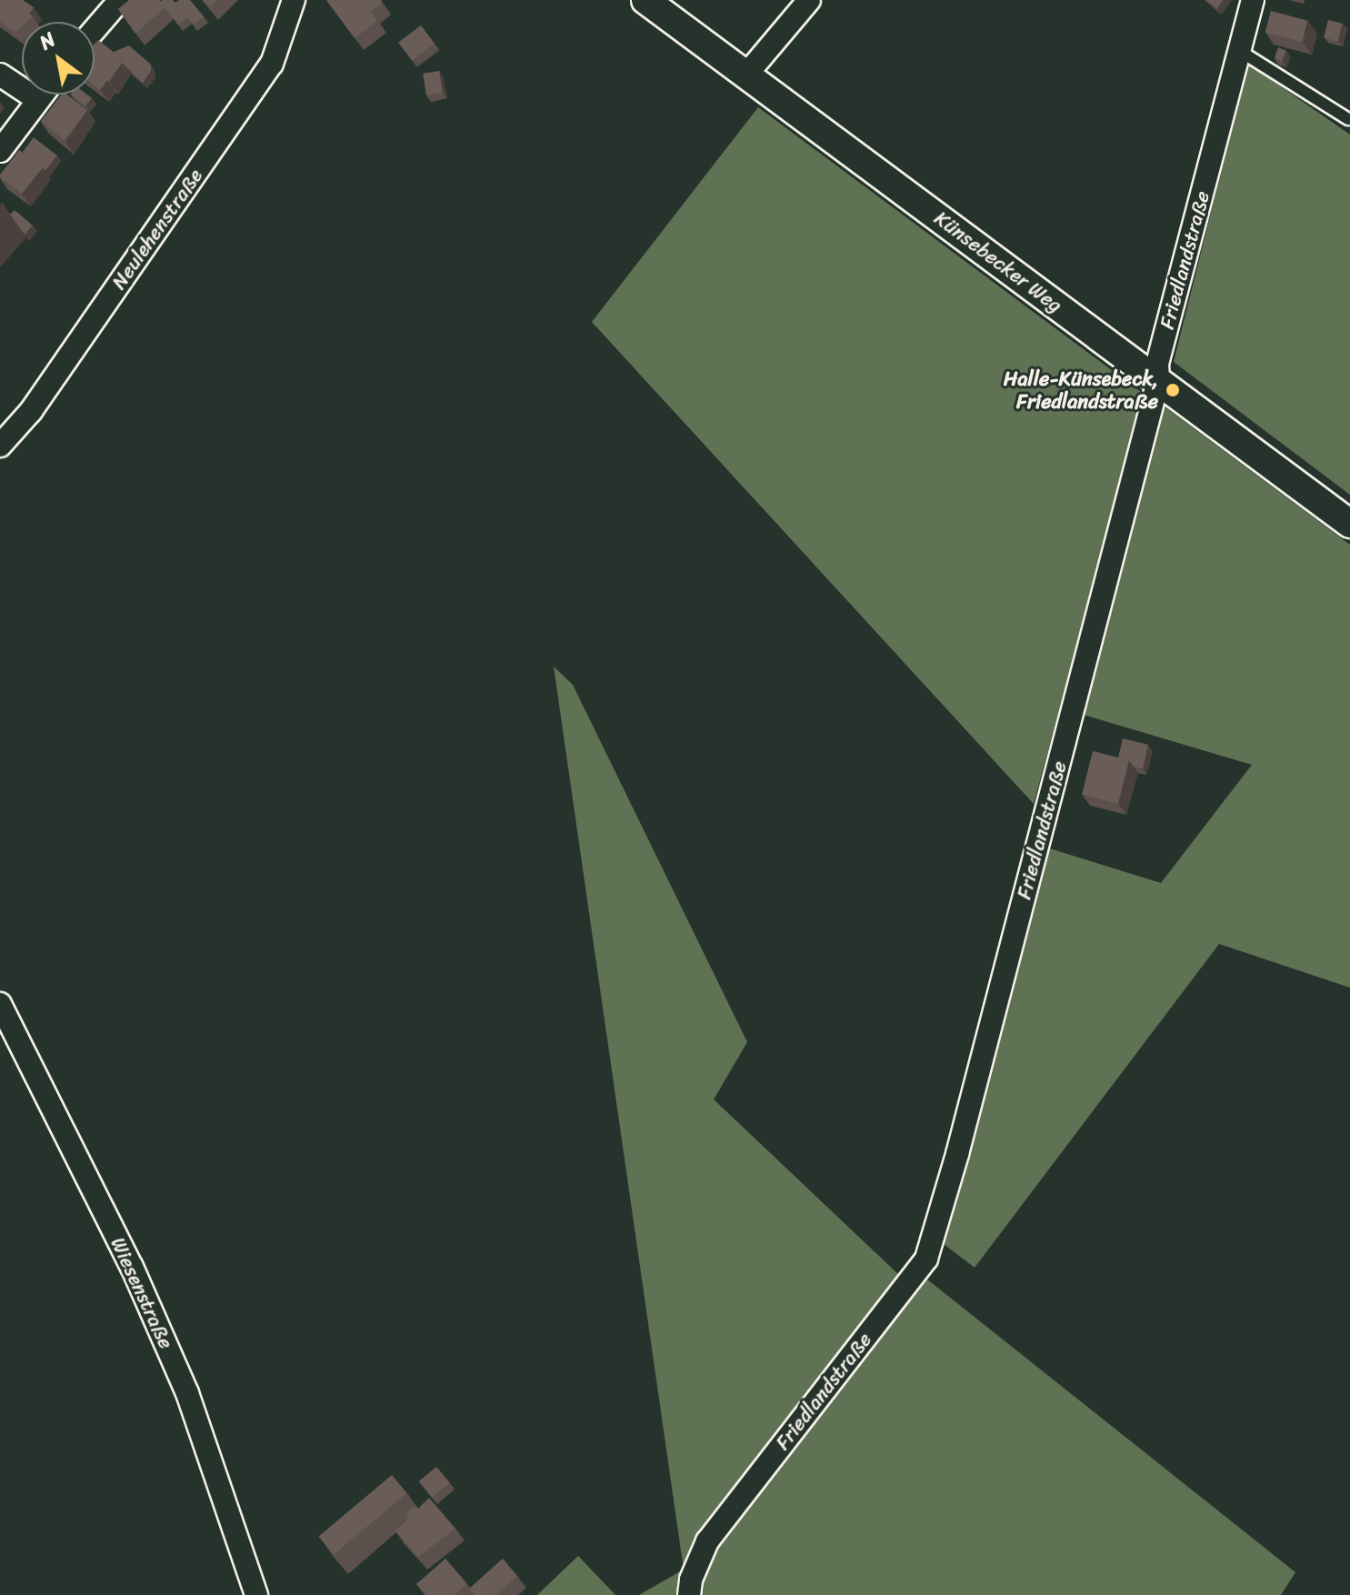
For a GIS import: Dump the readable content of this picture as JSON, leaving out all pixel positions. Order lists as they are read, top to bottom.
{
  "streets": {
    "street": [
      "Neulehenstraße",
      "Friedlandstraße",
      "Künsebecker Weg",
      "Wiesenstraße"
    ]
  },
  "crossings": [
    ["Friedlandstraße", "Künsebecker Weg"]
  ],
  "places": ["Halle-Künsebeck, Friedlandstraße"],
  "north": "top left"
}
